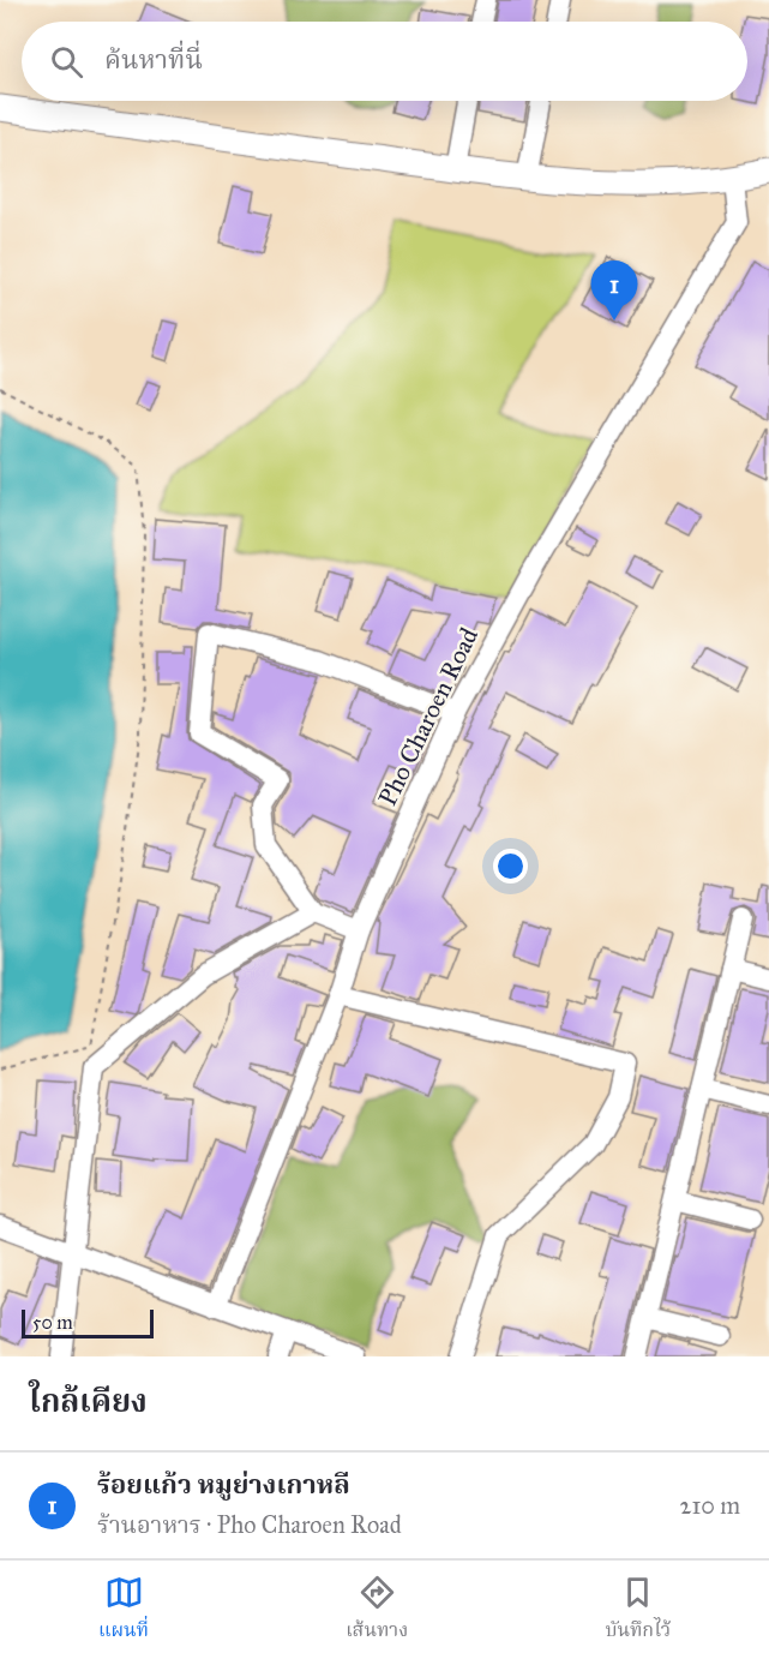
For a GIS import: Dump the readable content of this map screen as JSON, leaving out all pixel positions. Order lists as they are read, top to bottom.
{
  "streets": {
    "street": ["Pho Charoen Road"]
  },
  "scale_bar": "50 m",
  "page": {
    "search": "ค้นหาที่นี่",
    "pins": "1",
    "scale": "50 m",
    "heading": "ใกล้เคียง",
    "list": [
      {
        "mark": "1",
        "name": "ร้อยแก้ว หมูย่างเกาหลี",
        "note": "ร้านอาหาร · Pho Charoen Road",
        "value": "210 m"
      }
    ],
    "nav": ["แผนที่", "เส้นทาง", "บันทึกไว้"]
  }
}
